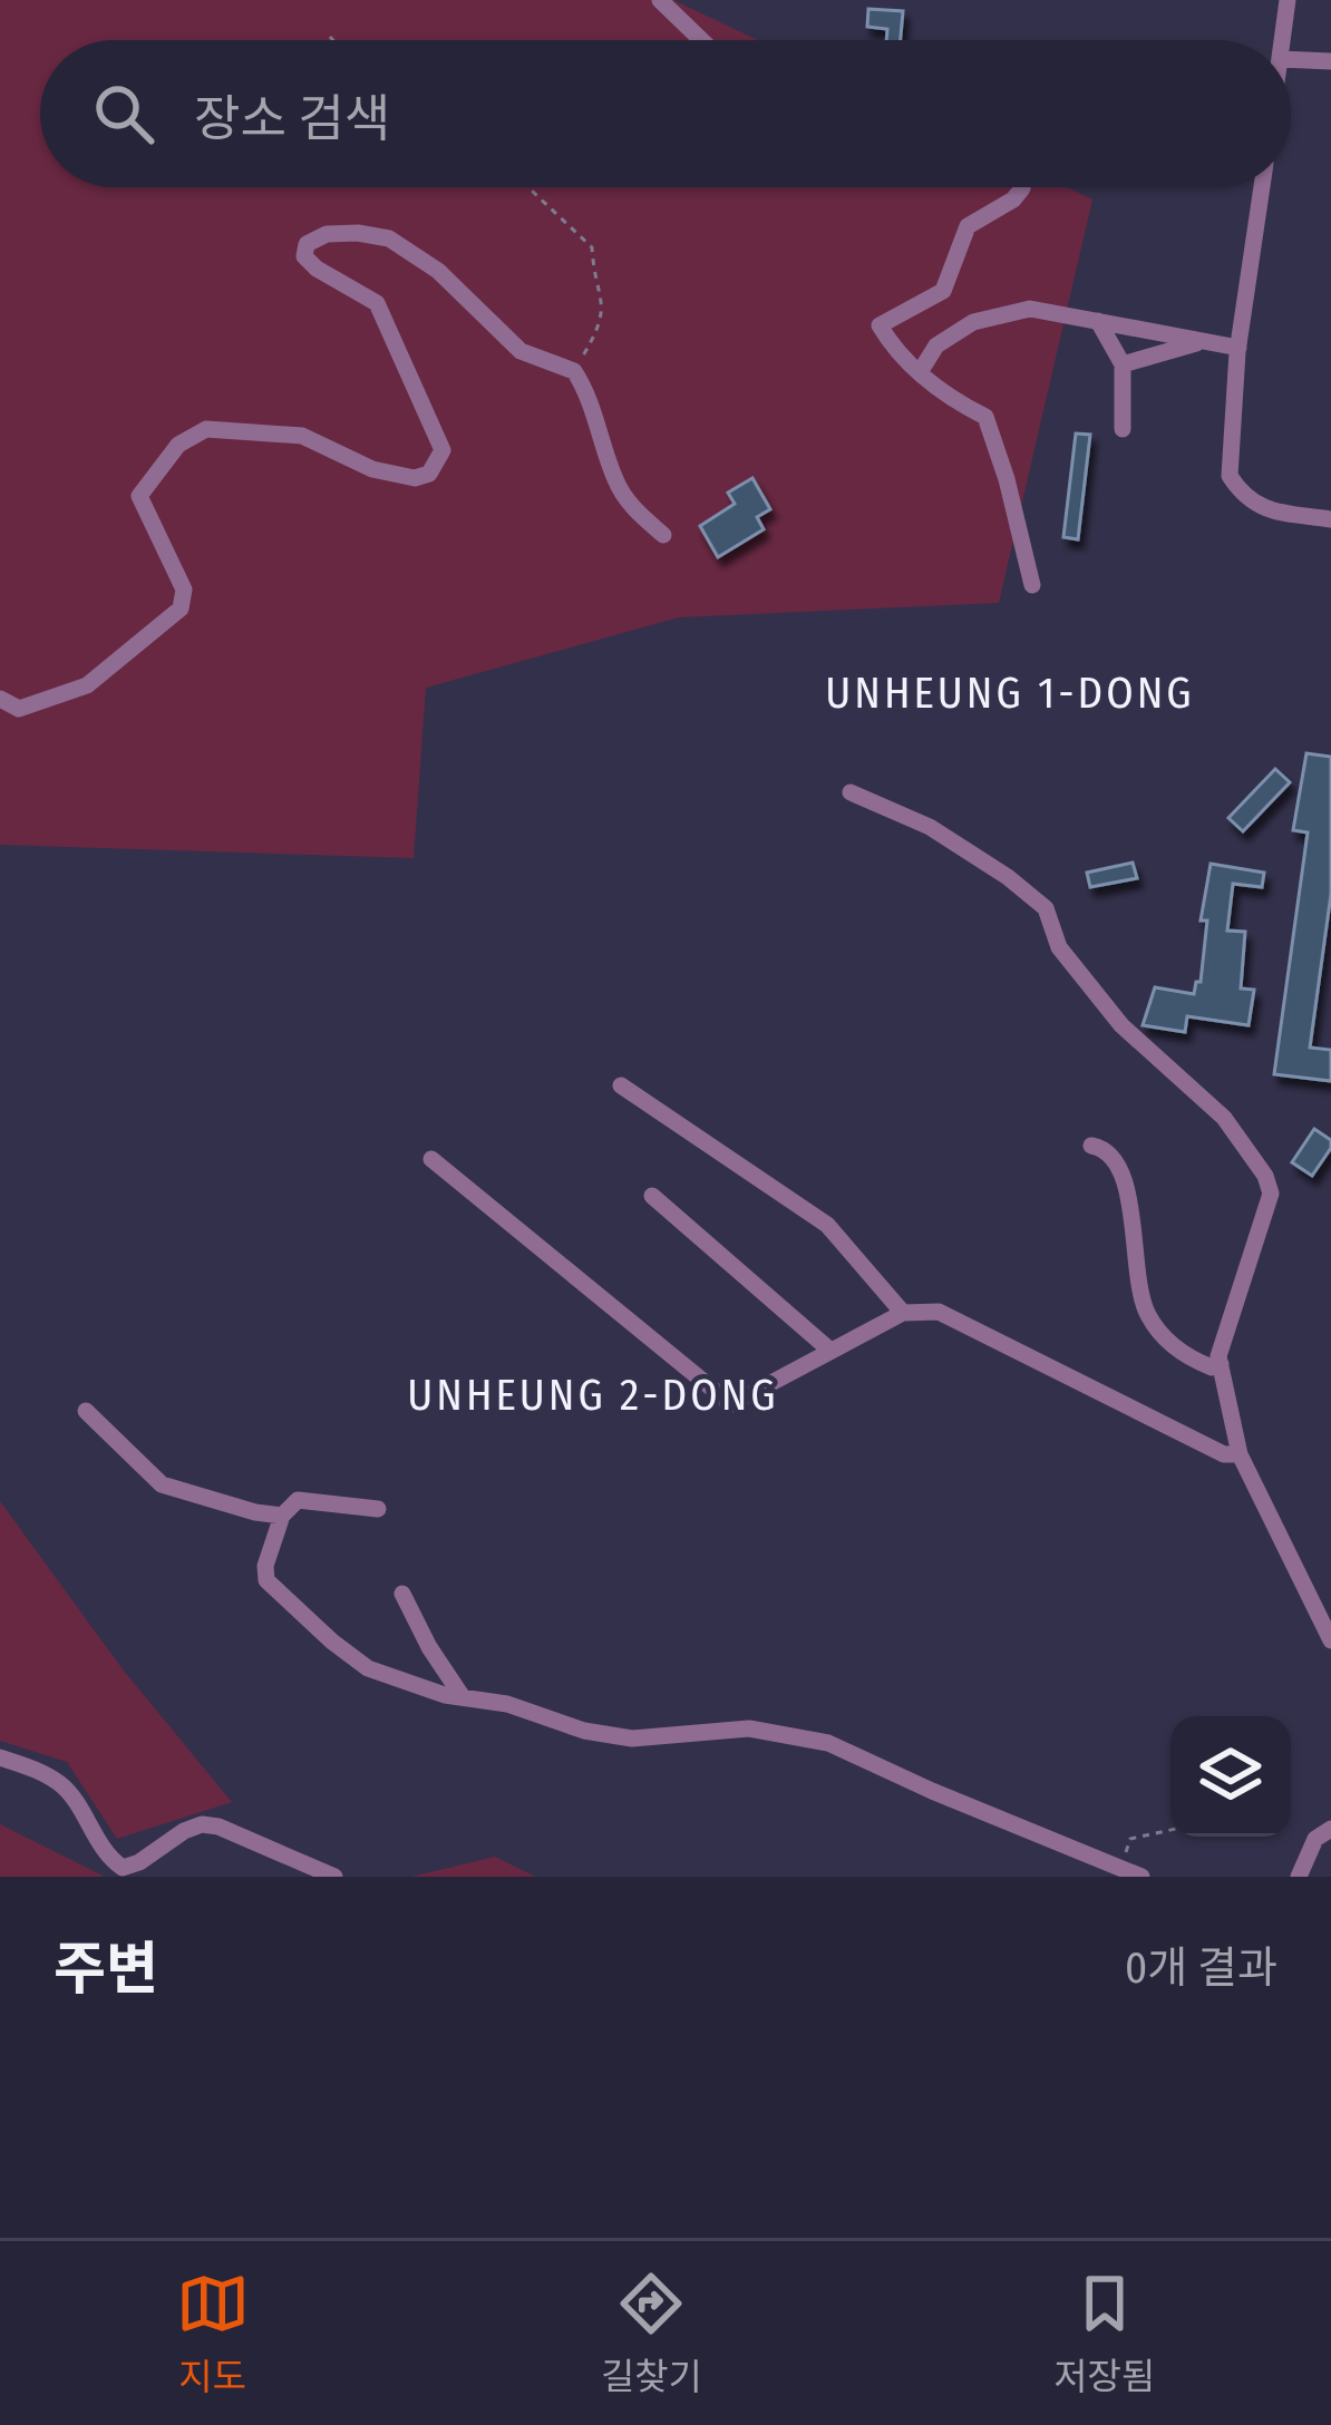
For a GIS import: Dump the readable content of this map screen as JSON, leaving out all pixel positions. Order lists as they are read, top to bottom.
{
  "districts": ["UNHEUNG 1-DONG", "UNHEUNG 2-DONG"],
  "page": {
    "search": "장소 검색",
    "heading": ["주변", "0개 결과"],
    "nav": ["지도", "길찾기", "저장됨"]
  }
}
